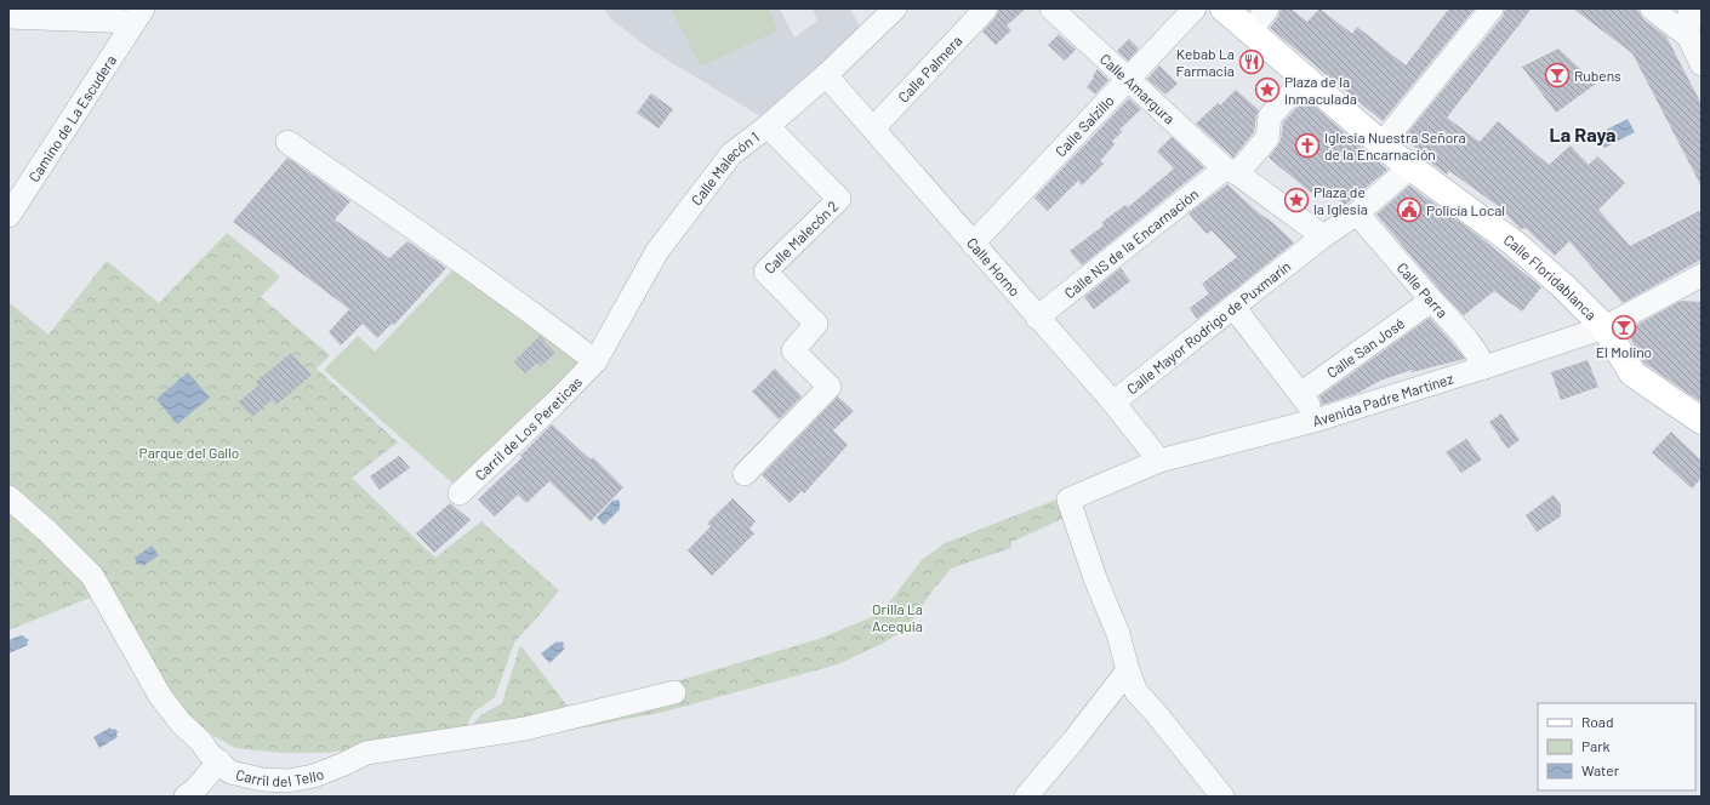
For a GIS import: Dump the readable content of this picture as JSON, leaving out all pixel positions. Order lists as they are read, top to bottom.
{
  "streets": {
    "main road": ["Calle Floridablanca"],
    "street": [
      "Calle Palmera",
      "Calle Amargura",
      "Camino de La Escudera",
      "Calle Salzillo",
      "Calle Malecón 1",
      "Calle Malecón 2",
      "Calle NS de la Encarnación",
      "Calle Horno",
      "Calle Parra",
      "Calle Mayor Rodrigo de Puxmarín",
      "Calle San José",
      "Avenida Padre Martínez",
      "Carril de Los Pereticas",
      "Carril del Tello"
    ]
  },
  "crossings": [
    ["Calle Palmera", "Calle Horno"],
    ["Calle Amargura", "Calle Salzillo"],
    ["Calle Amargura", "Calle NS de la Encarnación"],
    ["Calle Salzillo", "Calle Horno"],
    ["Calle Malecón 1", "Calle Malecón 2"],
    ["Calle Malecón 1", "Calle Horno"],
    ["Calle Malecón 1", "Carril de Los Pereticas"],
    ["Calle NS de la Encarnación", "Calle Horno"],
    ["Calle NS de la Encarnación", "Calle Floridablanca"],
    ["Calle Horno", "Calle Mayor Rodrigo de Puxmarín"],
    ["Calle Horno", "Avenida Padre Martínez"],
    ["Calle Floridablanca", "Avenida Padre Martínez"],
    ["Calle Parra", "Calle San José"],
    ["Calle Parra", "Avenida Padre Martínez"]
  ],
  "districts": ["La Raya"],
  "parks": ["Parque del Gallo", "Orilla La Acequia"],
  "places": {
    "restaurant": ["Kebab La Farmacia"],
    "bar": ["Rubens", "El Molino"],
    "place": ["Plaza de la Inmaculada", "Plaza de la Iglesia"],
    "church": ["Iglesia Nuestra Señora de la Encarnación"],
    "public building": ["Policía Local"]
  },
  "legend": ["Road", "Park", "Water"]
}
